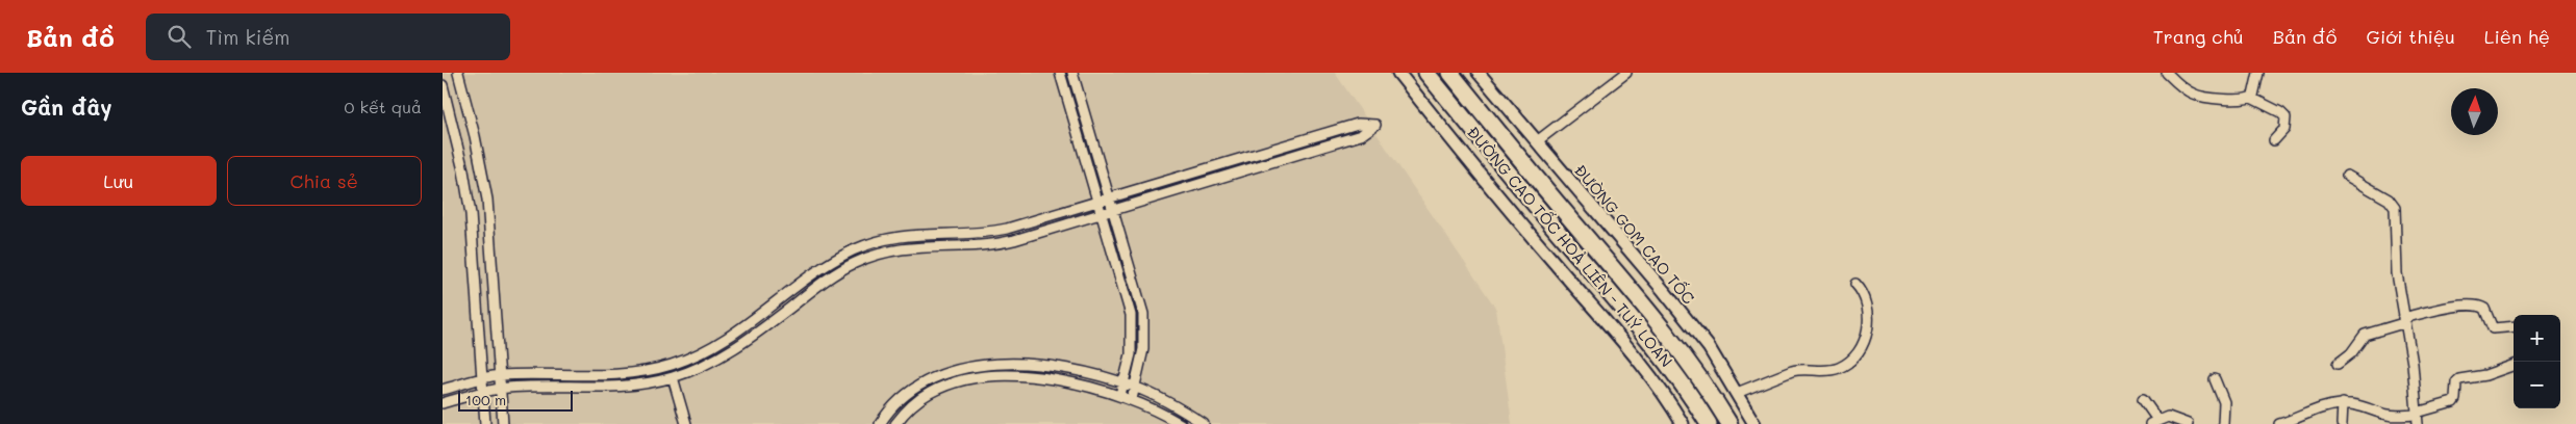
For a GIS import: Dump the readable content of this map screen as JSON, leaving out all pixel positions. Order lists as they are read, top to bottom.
{
  "streets": {
    "highway": ["ĐƯỜNG CAO TỐC HOÀ LIÊN - TUÝ LOAN"],
    "main road": ["ĐƯỜNG GOM CAO TỐC"]
  },
  "scale_bar": "100 m",
  "north": "top",
  "page": {
    "header": "Bản đồ",
    "search": "Tìm kiếm",
    "nav": [
      "Trang chủ",
      "Bản đồ",
      "Giới thiệu",
      "Liên hệ"
    ],
    "heading": ["Gần đây", "0 kết quả"],
    "buttons": ["Lưu", "Chia sẻ"],
    "map_buttons": ["+", "−"],
    "scale": "100 m"
  }
}
